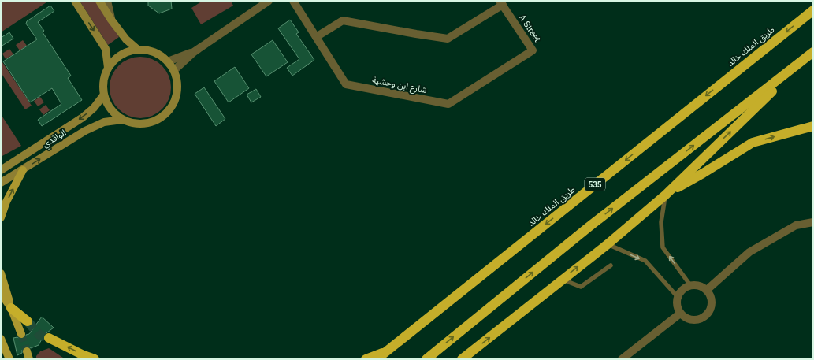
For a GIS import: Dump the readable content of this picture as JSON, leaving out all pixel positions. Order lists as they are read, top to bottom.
{
  "streets": {
    "highway": ["طريق الملك خالد", "535"],
    "street": ["A Street", "شارع ابن وحشية", "الواقدي"]
  },
  "crossings": [
    ["A Street", "شارع ابن وحشية"]
  ]
}
